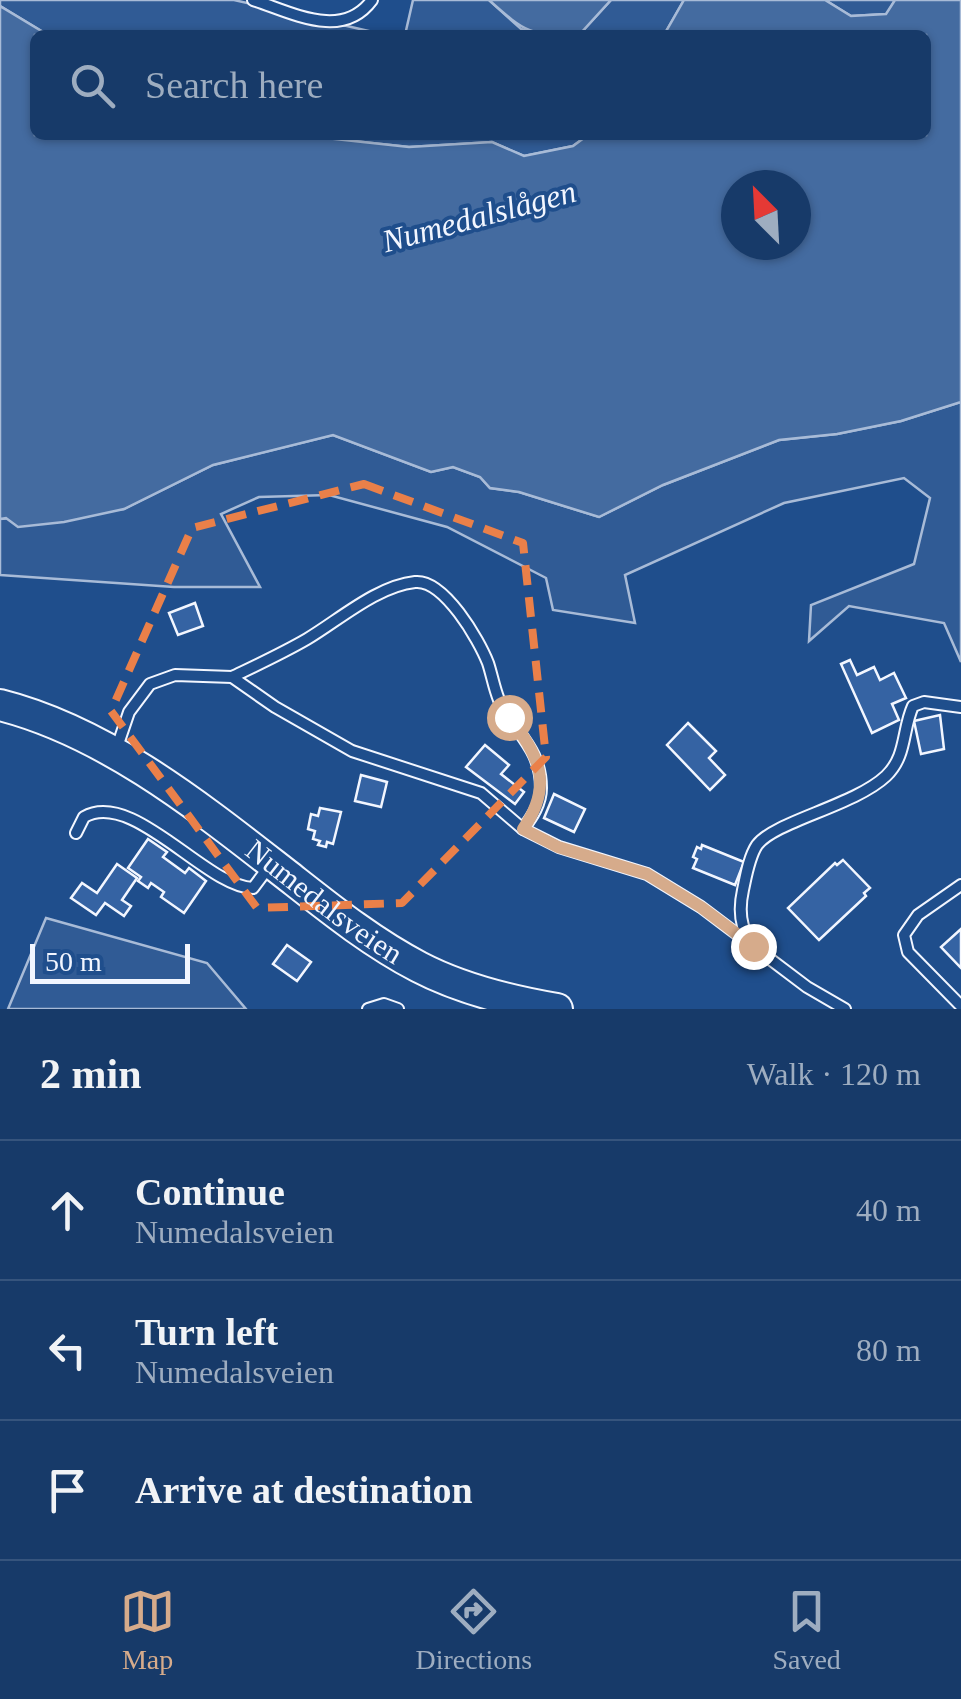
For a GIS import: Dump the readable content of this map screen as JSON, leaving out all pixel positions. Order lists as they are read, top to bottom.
{
  "streets": {
    "main road": ["Numedalsveien"]
  },
  "water": ["Numedalslågen"],
  "scale_bar": "50 m",
  "north": "top left",
  "page": {
    "search": "Search here",
    "scale": "50 m",
    "heading": ["2 min", "Walk · 120 m"],
    "list": [
      ["Continue", "Numedalsveien", "40 m"],
      ["Turn left", "Numedalsveien", "80 m"],
      "Arrive at destination"
    ],
    "nav": ["Map", "Directions", "Saved"]
  }
}
